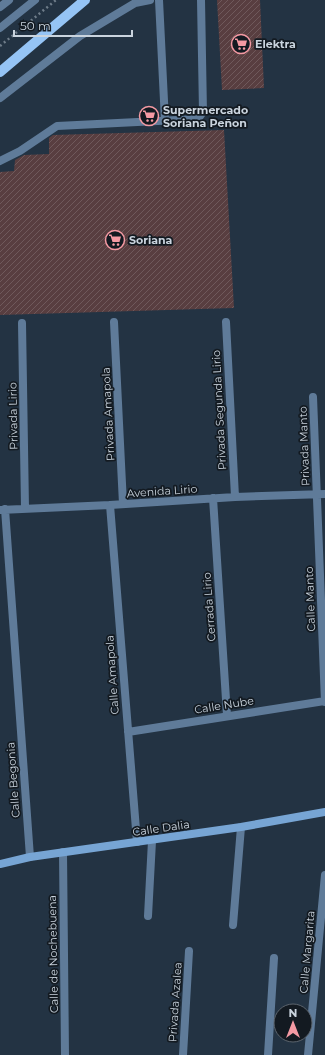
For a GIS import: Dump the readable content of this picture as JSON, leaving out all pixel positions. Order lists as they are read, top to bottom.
{
  "streets": {
    "street": [
      "Privada Segunda Lirio",
      "Privada Amapola",
      "Privada Lirio",
      "Privada Manto",
      "Avenida Lirio",
      "Calle Manto",
      "Cerrada Lirio",
      "Calle Amapola",
      "Calle Nube",
      "Calle Begonia",
      "Calle Dalia",
      "Calle Margarita",
      "Calle de Nochebuena",
      "Privada Azalea"
    ]
  },
  "crossings": [
    ["Privada Segunda Lirio", "Avenida Lirio"],
    ["Privada Amapola", "Avenida Lirio"],
    ["Privada Lirio", "Avenida Lirio"],
    ["Privada Manto", "Avenida Lirio"],
    ["Privada Manto", "Calle Manto"],
    ["Avenida Lirio", "Calle Manto"],
    ["Avenida Lirio", "Cerrada Lirio"],
    ["Avenida Lirio", "Calle Amapola"],
    ["Avenida Lirio", "Calle Begonia"],
    ["Calle Manto", "Calle Nube"],
    ["Cerrada Lirio", "Calle Nube"],
    ["Calle Amapola", "Calle Nube"],
    ["Calle Amapola", "Calle Dalia"],
    ["Calle Begonia", "Calle Dalia"],
    ["Calle Dalia", "Calle de Nochebuena"]
  ],
  "places": {
    "supermarket": ["Elektra", "Supermercado Soriana Peñon", "Soriana"]
  },
  "scale_bar": "50 m",
  "north": "top"
}
